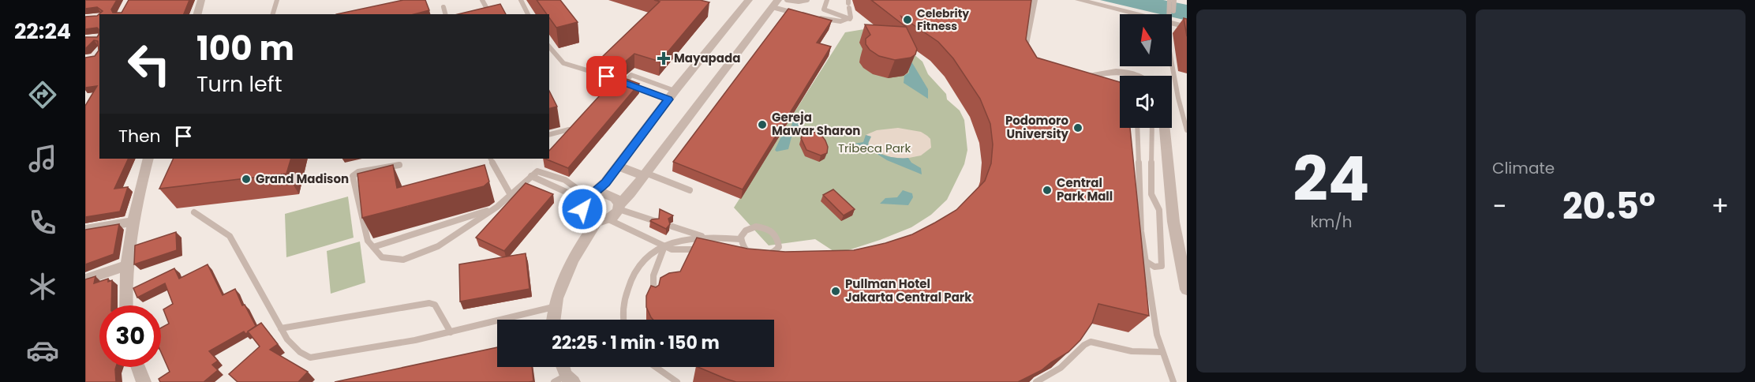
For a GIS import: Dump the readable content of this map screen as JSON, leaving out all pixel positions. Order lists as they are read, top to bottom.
{
  "parks": ["Tribeca Park"],
  "places": {
    "other": [
      "Celebrity Fitness",
      "Gereja Mawar Sharon",
      "Podomoro University",
      "Grand Madison",
      "Central Park Mall",
      "Pullman Hotel Jakarta Central Park"
    ],
    "health": ["Mayapada"]
  },
  "north": "top",
  "page": {
    "tabs": "22:24",
    "tile": [
      ["24", "km/h"],
      "Climate"
    ],
    "turn": ["100 m", "Turn left"],
    "then": "Then",
    "heat": ["−", "20.5°", "+"],
    "limit": "30",
    "trip": "22:25 · 1 min · 150 m"
  }
}
